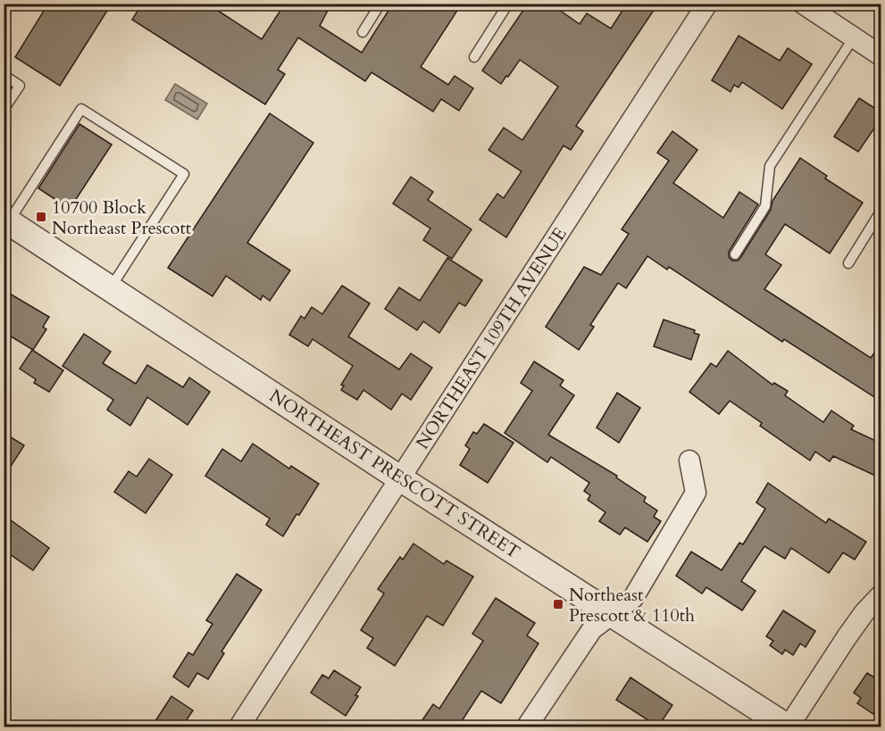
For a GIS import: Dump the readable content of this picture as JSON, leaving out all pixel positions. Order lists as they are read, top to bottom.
{
  "streets": {
    "street": ["NORTHEAST 109TH AVENUE", "NORTHEAST PRESCOTT STREET"]
  },
  "crossings": [
    ["NORTHEAST 109TH AVENUE", "NORTHEAST PRESCOTT STREET"]
  ],
  "places": {
    "transit": ["10700 Block Northeast Prescott", "Northeast Prescott & 110th"]
  }
}
